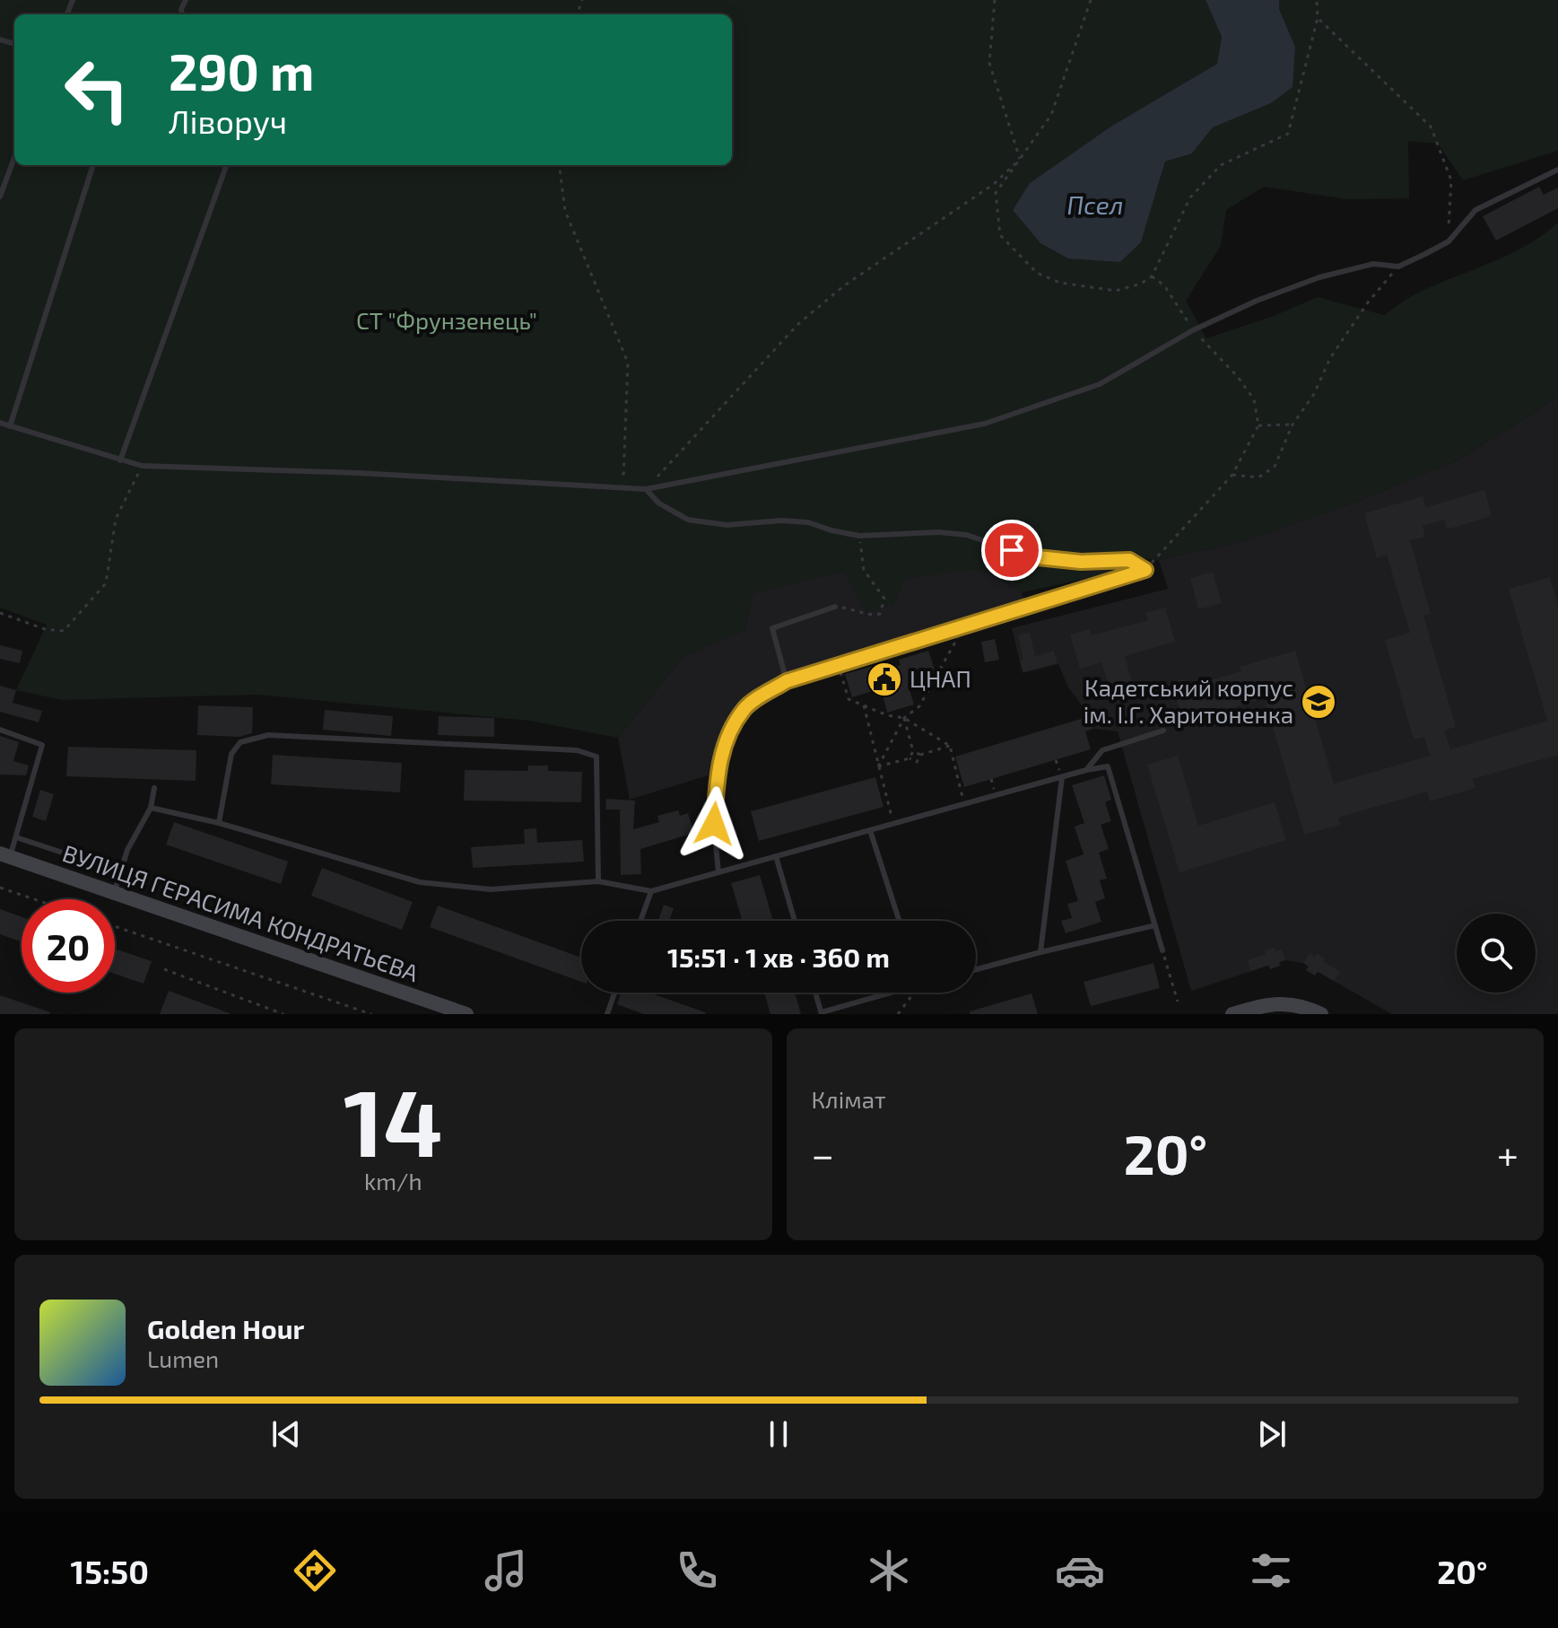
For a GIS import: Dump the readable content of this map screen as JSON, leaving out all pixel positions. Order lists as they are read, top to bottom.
{
  "streets": {
    "main road": ["ВУЛИЦЯ ГЕРАСИМА КОНДРАТЬЄВА"]
  },
  "water": ["Псел"],
  "parks": ["СТ \"Фрунзенець\""],
  "places": {
    "public building": ["ЦНАП"],
    "school or university": ["Кадетський корпус ім. І.Г. Харитоненка"]
  },
  "page": {
    "turn": ["290 m", "Ліворуч"],
    "limit": "20",
    "trip": "15:51 · 1 хв · 360 m",
    "tile": [
      ["14", "km/h"],
      "Клімат"
    ],
    "heat": ["−", "20°", "+"],
    "song": ["Golden Hour", "Lumen"],
    "tabs": ["15:50", "20°"]
  }
}
